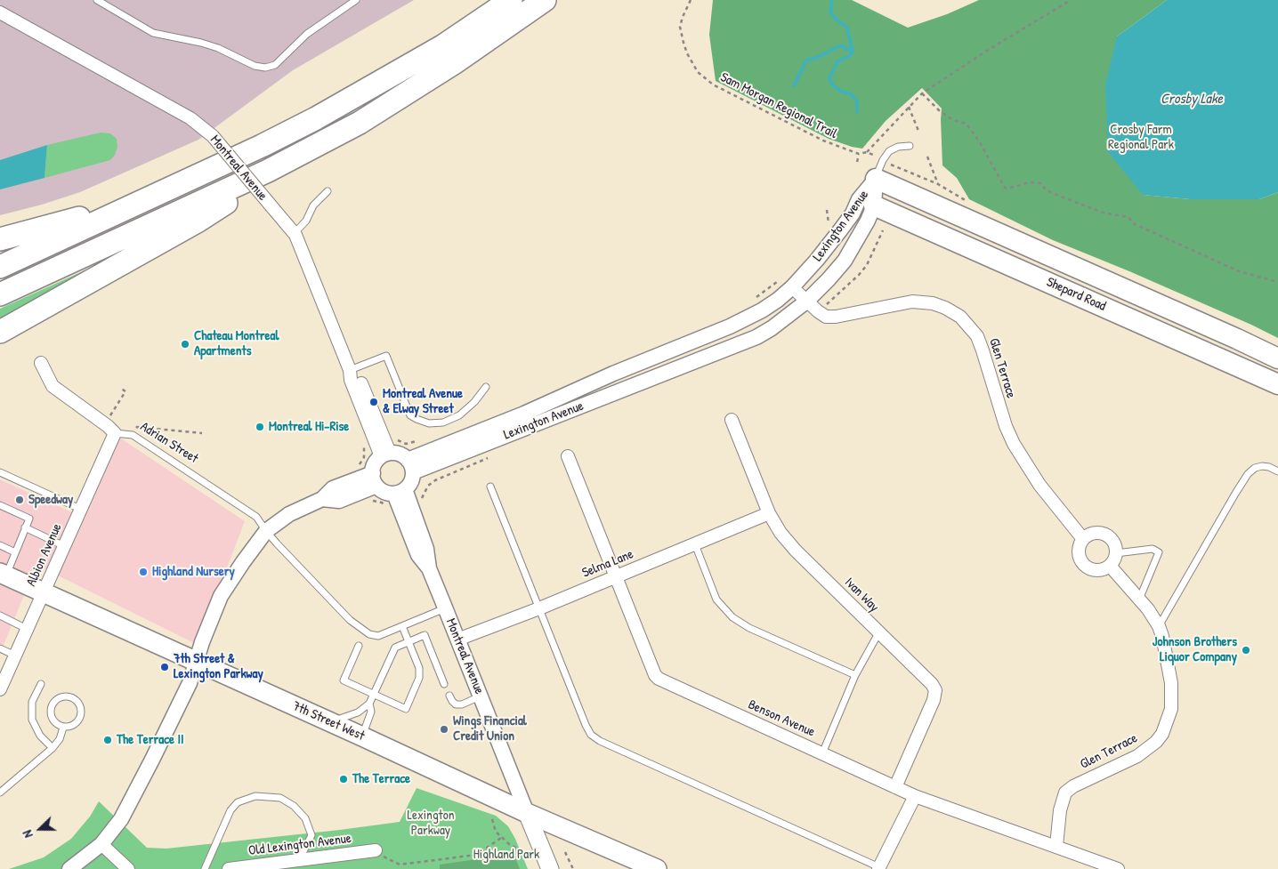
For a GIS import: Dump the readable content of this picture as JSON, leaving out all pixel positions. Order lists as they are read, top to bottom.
{
  "streets": {
    "highway": ["Shepard Road"],
    "main road": ["Montreal Avenue", "7th Street West"],
    "street": [
      "Lexington Avenue",
      "Glen Terrace",
      "Albion Avenue",
      "Selma Lane",
      "Ivan Way",
      "Benson Avenue",
      "Old Lexington Avenue"
    ],
    "lane": ["Adrian Street"],
    "path": ["Sam Morgan Regional Trail"]
  },
  "crossings": [
    ["Montreal Avenue", "Lexington Avenue"],
    ["Montreal Avenue", "Adrian Street"],
    ["Montreal Avenue", "Selma Lane"],
    ["Montreal Avenue", "7th Street West"],
    ["Lexington Avenue", "Shepard Road"],
    ["Lexington Avenue", "Glen Terrace"],
    ["Glen Terrace", "Benson Avenue"],
    ["Adrian Street", "Albion Avenue"],
    ["Albion Avenue", "7th Street West"],
    ["Selma Lane", "Ivan Way"],
    ["Selma Lane", "Benson Avenue"],
    ["Ivan Way", "Benson Avenue"]
  ],
  "water": ["Crosby Lake"],
  "parks": ["Crosby Farm Regional Park", "Lexington Parkway", "Highland Park"],
  "places": [
    "Chateau Montreal Apartments",
    "Montreal Avenue & Elway Street",
    "Montreal Hi-Rise",
    "Speedway",
    "Highland Nursery",
    "Johnson Brothers Liquor Company",
    "7th Street & Lexington Parkway",
    "Wings Financial Credit Union",
    "The Terrace II",
    "The Terrace"
  ],
  "north": "left"
}
